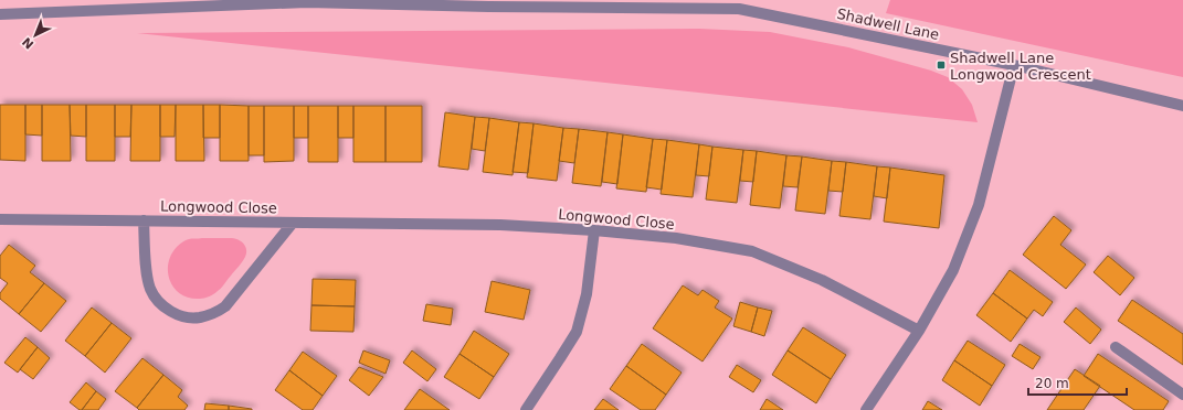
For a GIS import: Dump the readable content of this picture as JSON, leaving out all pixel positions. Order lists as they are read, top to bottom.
{
  "streets": {
    "street": ["Shadwell Lane", "Longwood Close"]
  },
  "places": {
    "transit": ["Shadwell Lane Longwood Crescent"]
  },
  "scale_bar": "20 m",
  "north": "bottom left"
}
